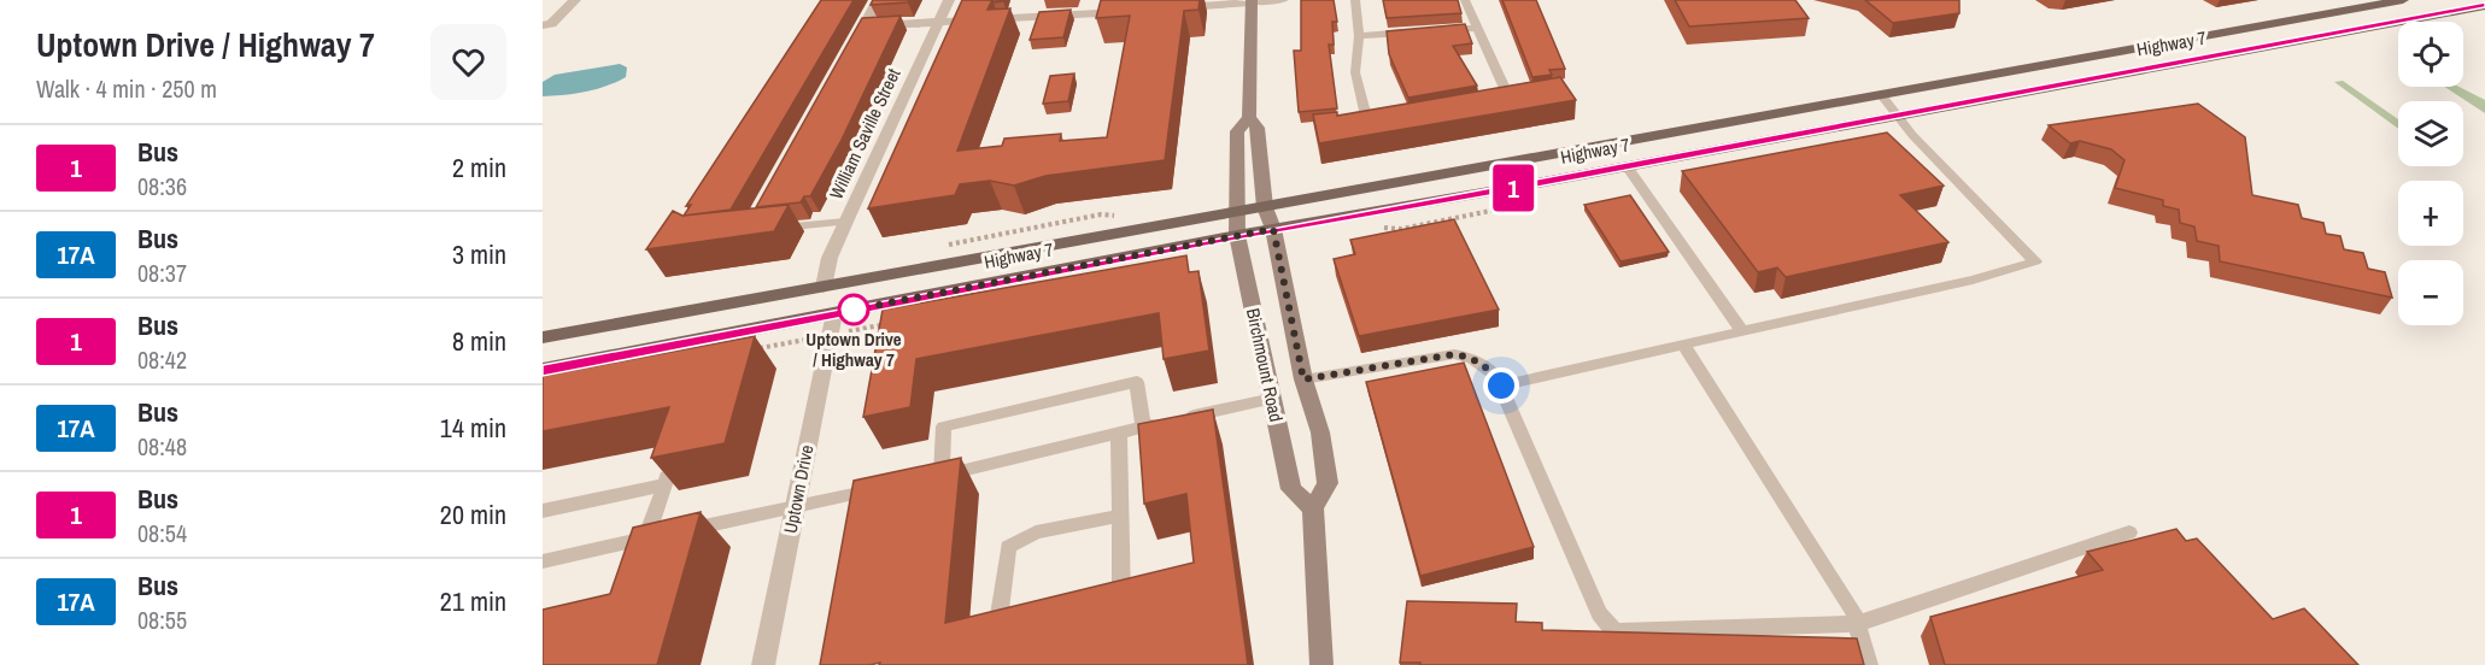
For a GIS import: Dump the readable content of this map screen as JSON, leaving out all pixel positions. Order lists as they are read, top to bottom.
{
  "streets": {
    "main road": ["Highway 7", "Birchmount Road"],
    "street": ["William Saville Street", "Uptown Drive"]
  },
  "crossings": [
    ["Highway 7", "William Saville Street"],
    ["Highway 7", "Birchmount Road"],
    ["Highway 7", "Uptown Drive"]
  ],
  "places": ["Uptown Drive / Highway 7"],
  "lines": ["bus line 1"],
  "page": {
    "heading": ["Uptown Drive / Highway 7", "Walk · 4 min · 250 m"],
    "on_map": "1",
    "map_buttons": ["+", "−"],
    "list": [
      {
        "mark": "1",
        "name": "Bus",
        "note": "08:36",
        "value": "2 min"
      },
      {
        "mark": "17A",
        "name": "Bus",
        "note": "08:37",
        "value": "3 min"
      },
      {
        "mark": "1",
        "name": "Bus",
        "note": "08:42",
        "value": "8 min"
      },
      {
        "mark": "17A",
        "name": "Bus",
        "note": "08:48",
        "value": "14 min"
      },
      {
        "mark": "1",
        "name": "Bus",
        "note": "08:54",
        "value": "20 min"
      },
      {
        "mark": "17A",
        "name": "Bus",
        "note": "08:55",
        "value": "21 min"
      }
    ]
  }
}
